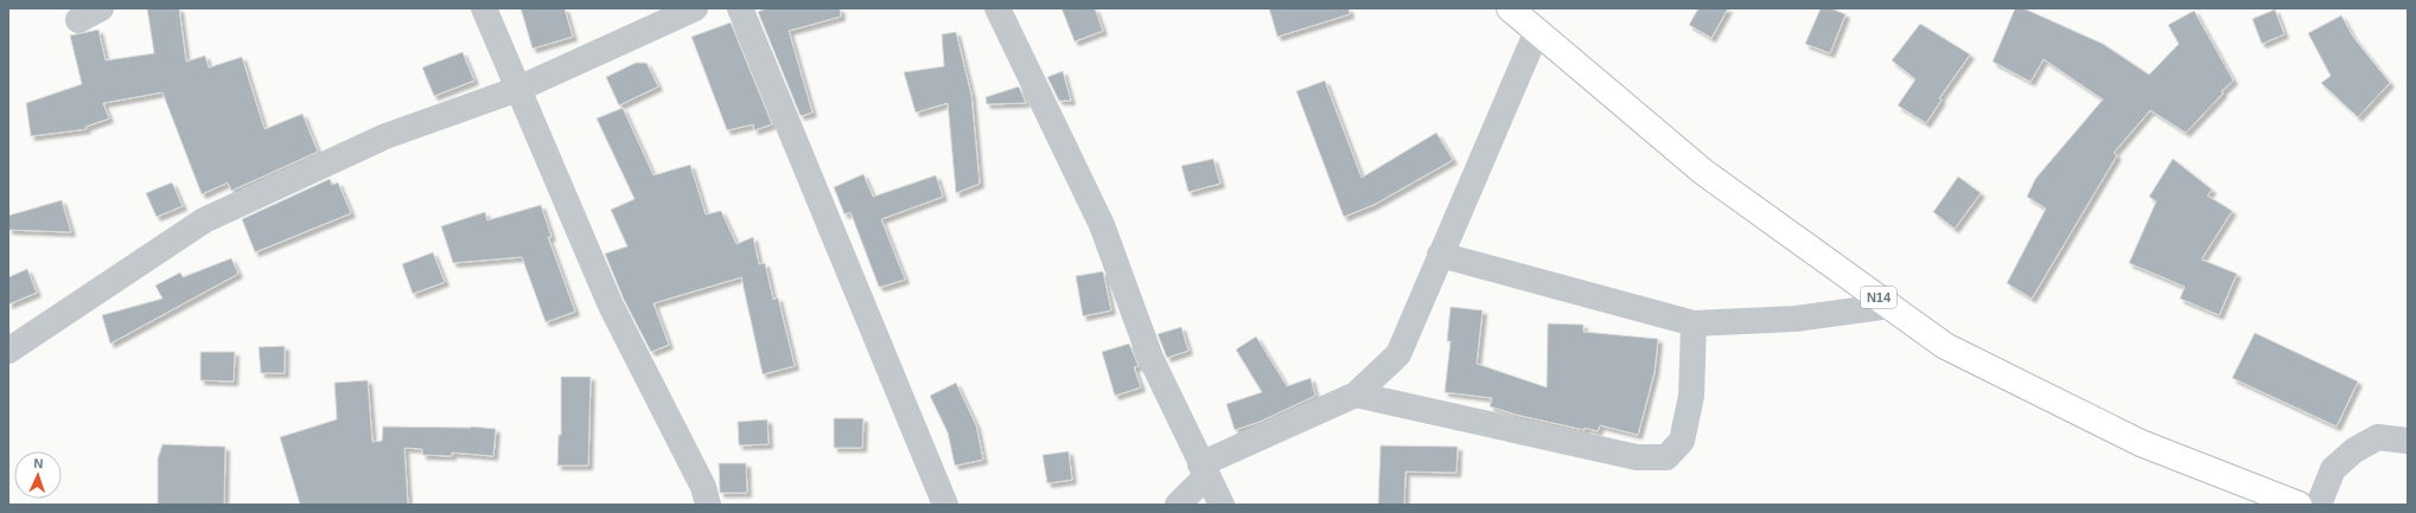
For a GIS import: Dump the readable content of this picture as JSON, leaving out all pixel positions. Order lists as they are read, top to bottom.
{
  "streets": {
    "main road": ["N14"]
  },
  "north": "top"
}
